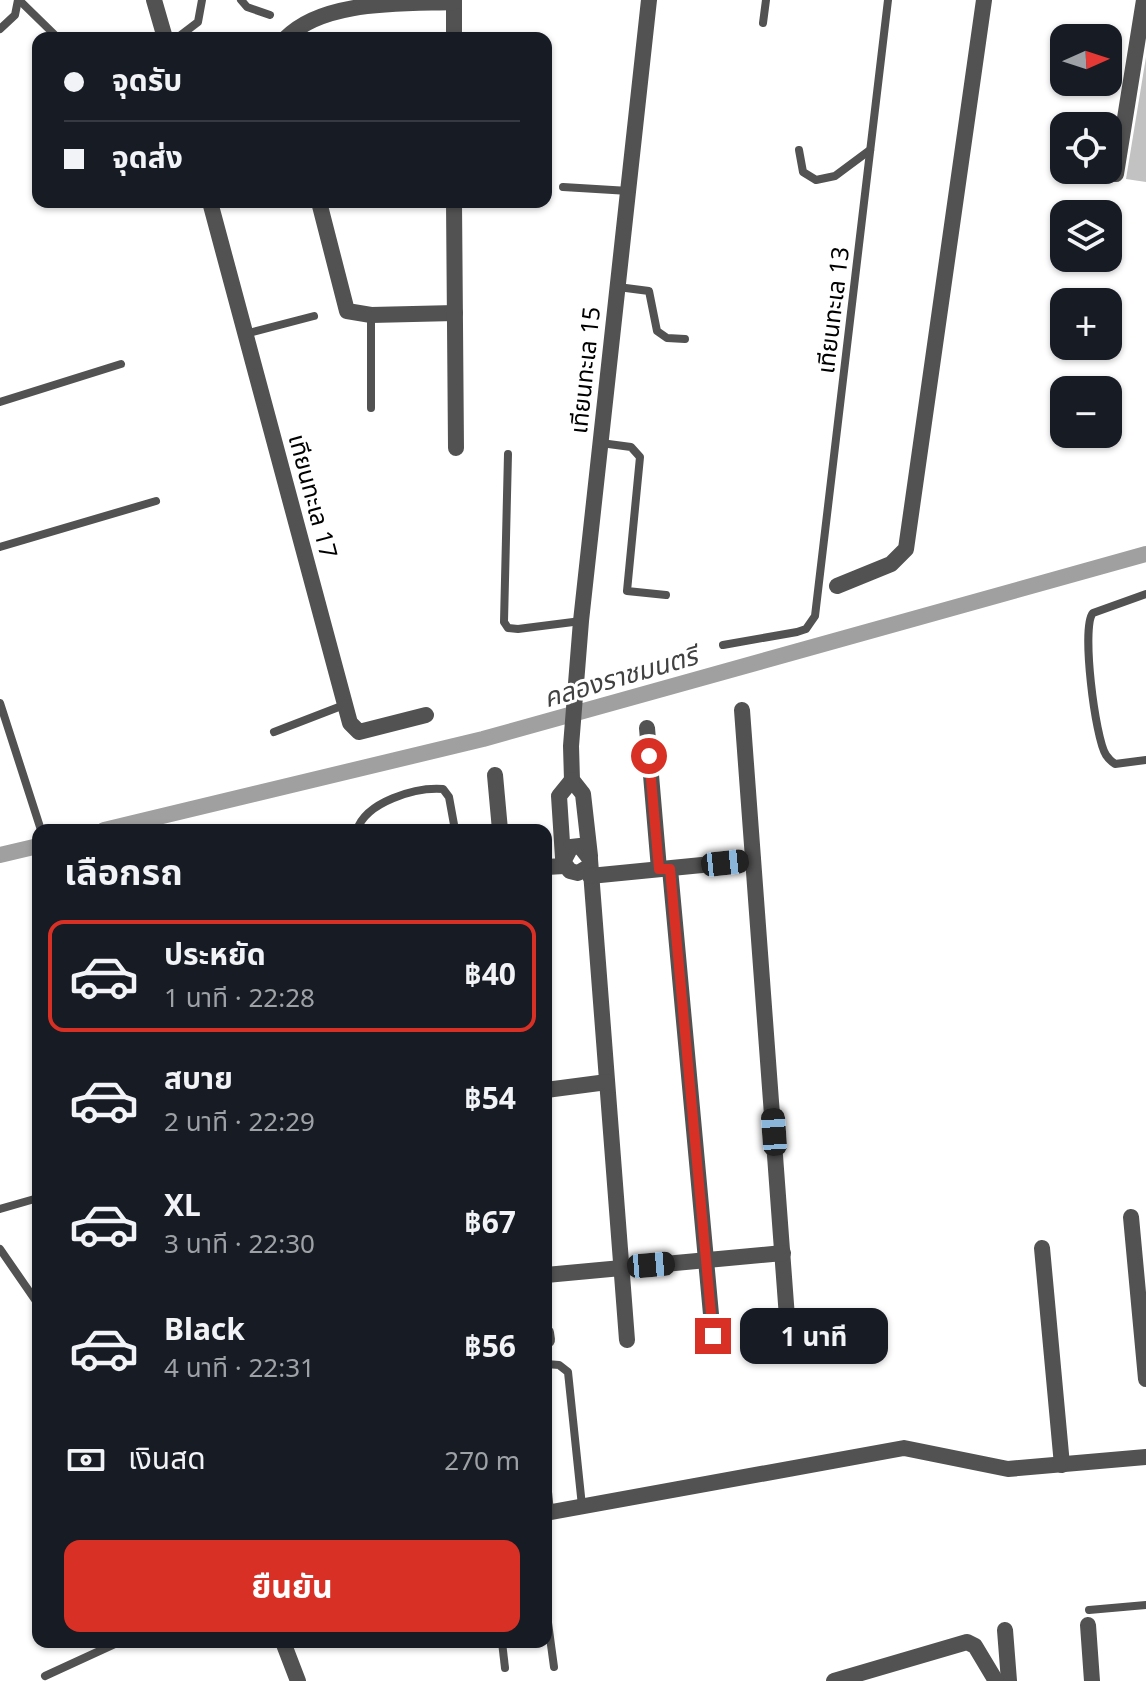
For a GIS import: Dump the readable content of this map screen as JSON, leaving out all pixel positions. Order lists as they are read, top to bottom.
{
  "streets": {
    "street": ["เทียนทะเล 15", "เทียนทะเล 17"],
    "lane": ["เทียนทะเล 13"]
  },
  "water": ["คลองราชมนตรี"],
  "north": "right",
  "page": {
    "map_buttons": ["+", "−"],
    "banner": ["จุดรับ", "จุดส่ง"],
    "heading": "เลือกรถ",
    "list": [
      {
        "name": "ประหยัด",
        "note": "1 นาที · 22:28",
        "value": "฿40"
      },
      {
        "name": "สบาย",
        "note": "2 นาที · 22:29",
        "value": "฿54"
      },
      {
        "name": "XL",
        "note": "3 นาที · 22:30",
        "value": "฿67"
      },
      {
        "name": "Black",
        "note": "4 นาที · 22:31",
        "value": "฿56"
      }
    ],
    "bubble": "1 นาที",
    "pay": ["เงินสด", "270 m"],
    "buttons": "ยืนยัน"
  }
}
